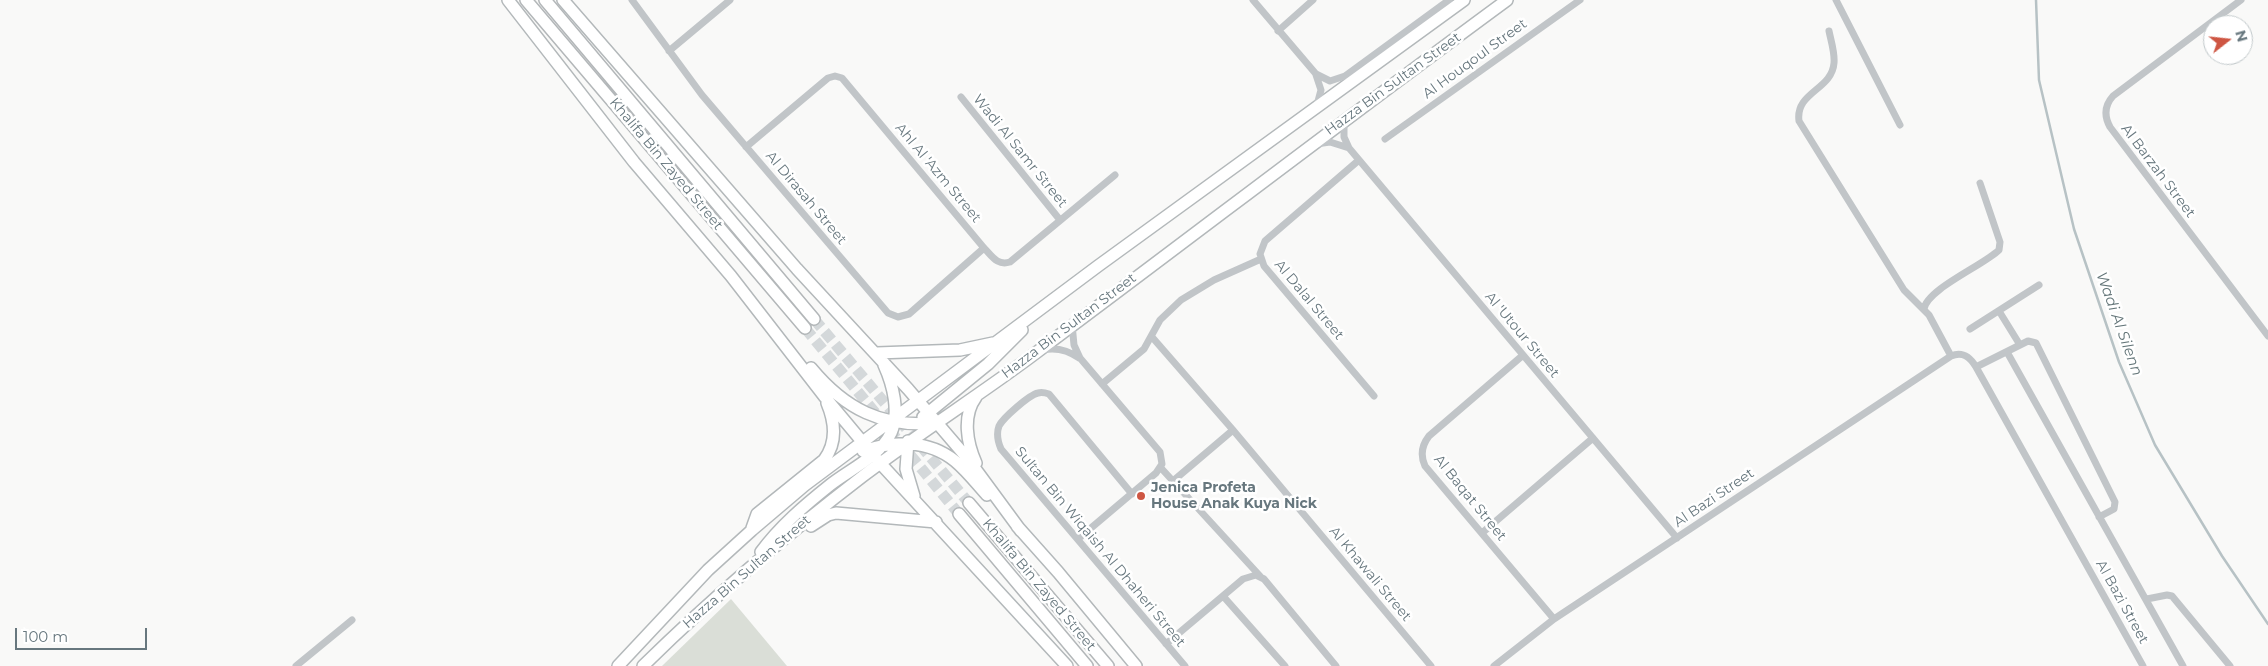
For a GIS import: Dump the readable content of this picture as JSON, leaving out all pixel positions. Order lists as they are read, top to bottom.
{
  "streets": {
    "main road": ["Hazza Bin Sultan Street", "Khalifa Bin Zayed Street"],
    "street": [
      "Al Houqoul Street",
      "Wadi Al Samr Street",
      "Al Barzah Street",
      "Ahl Al 'Azm Street",
      "Al Dirasah Street",
      "Al Dalal Street",
      "Al 'Utour Street",
      "Al Baqat Street",
      "Al Bazi Street",
      "Sultan Bin Wiqaish Al Dhaheri Street",
      "Al Khawali Street"
    ]
  },
  "crossings": [
    ["Hazza Bin Sultan Street", "Al 'Utour Street"],
    ["Wadi Al Samr Street", "Ahl Al 'Azm Street"],
    ["Ahl Al 'Azm Street", "Al Dirasah Street"],
    ["Al Dalal Street", "Al 'Utour Street"],
    ["Al 'Utour Street", "Al Baqat Street"],
    ["Al 'Utour Street", "Al Bazi Street"],
    ["Al Baqat Street", "Al Bazi Street"]
  ],
  "water": ["Wadi Al Silenn"],
  "places": ["Jenica Profeta House Anak Kuya Nick"],
  "scale_bar": "100 m",
  "north": "right"
}
